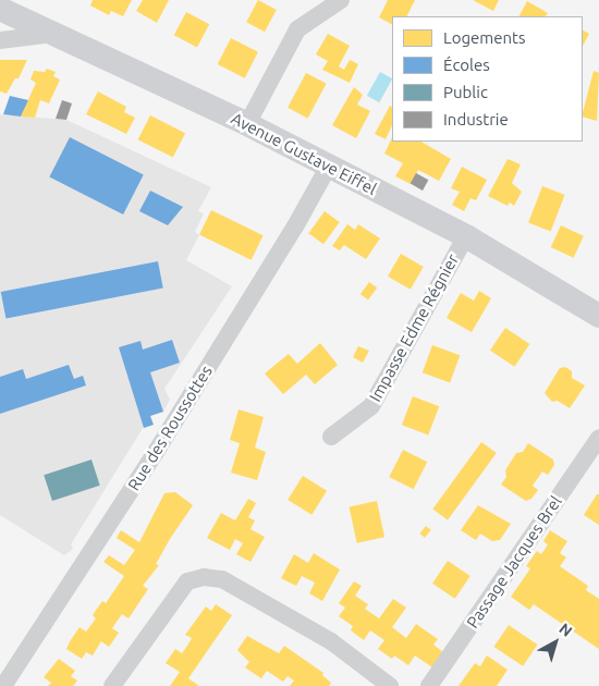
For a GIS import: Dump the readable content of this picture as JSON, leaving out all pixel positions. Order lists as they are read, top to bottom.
{
  "streets": {
    "main road": ["Avenue Gustave Eiffel"],
    "street": ["Impasse Edme Régnier", "Rue des Roussottes", "Passage Jacques Brel"]
  },
  "crossings": [
    ["Avenue Gustave Eiffel", "Impasse Edme Régnier"],
    ["Avenue Gustave Eiffel", "Rue des Roussottes"]
  ],
  "legend": [
    "Logements",
    "Écoles",
    "Public",
    "Industrie"
  ],
  "north": "top right"
}
